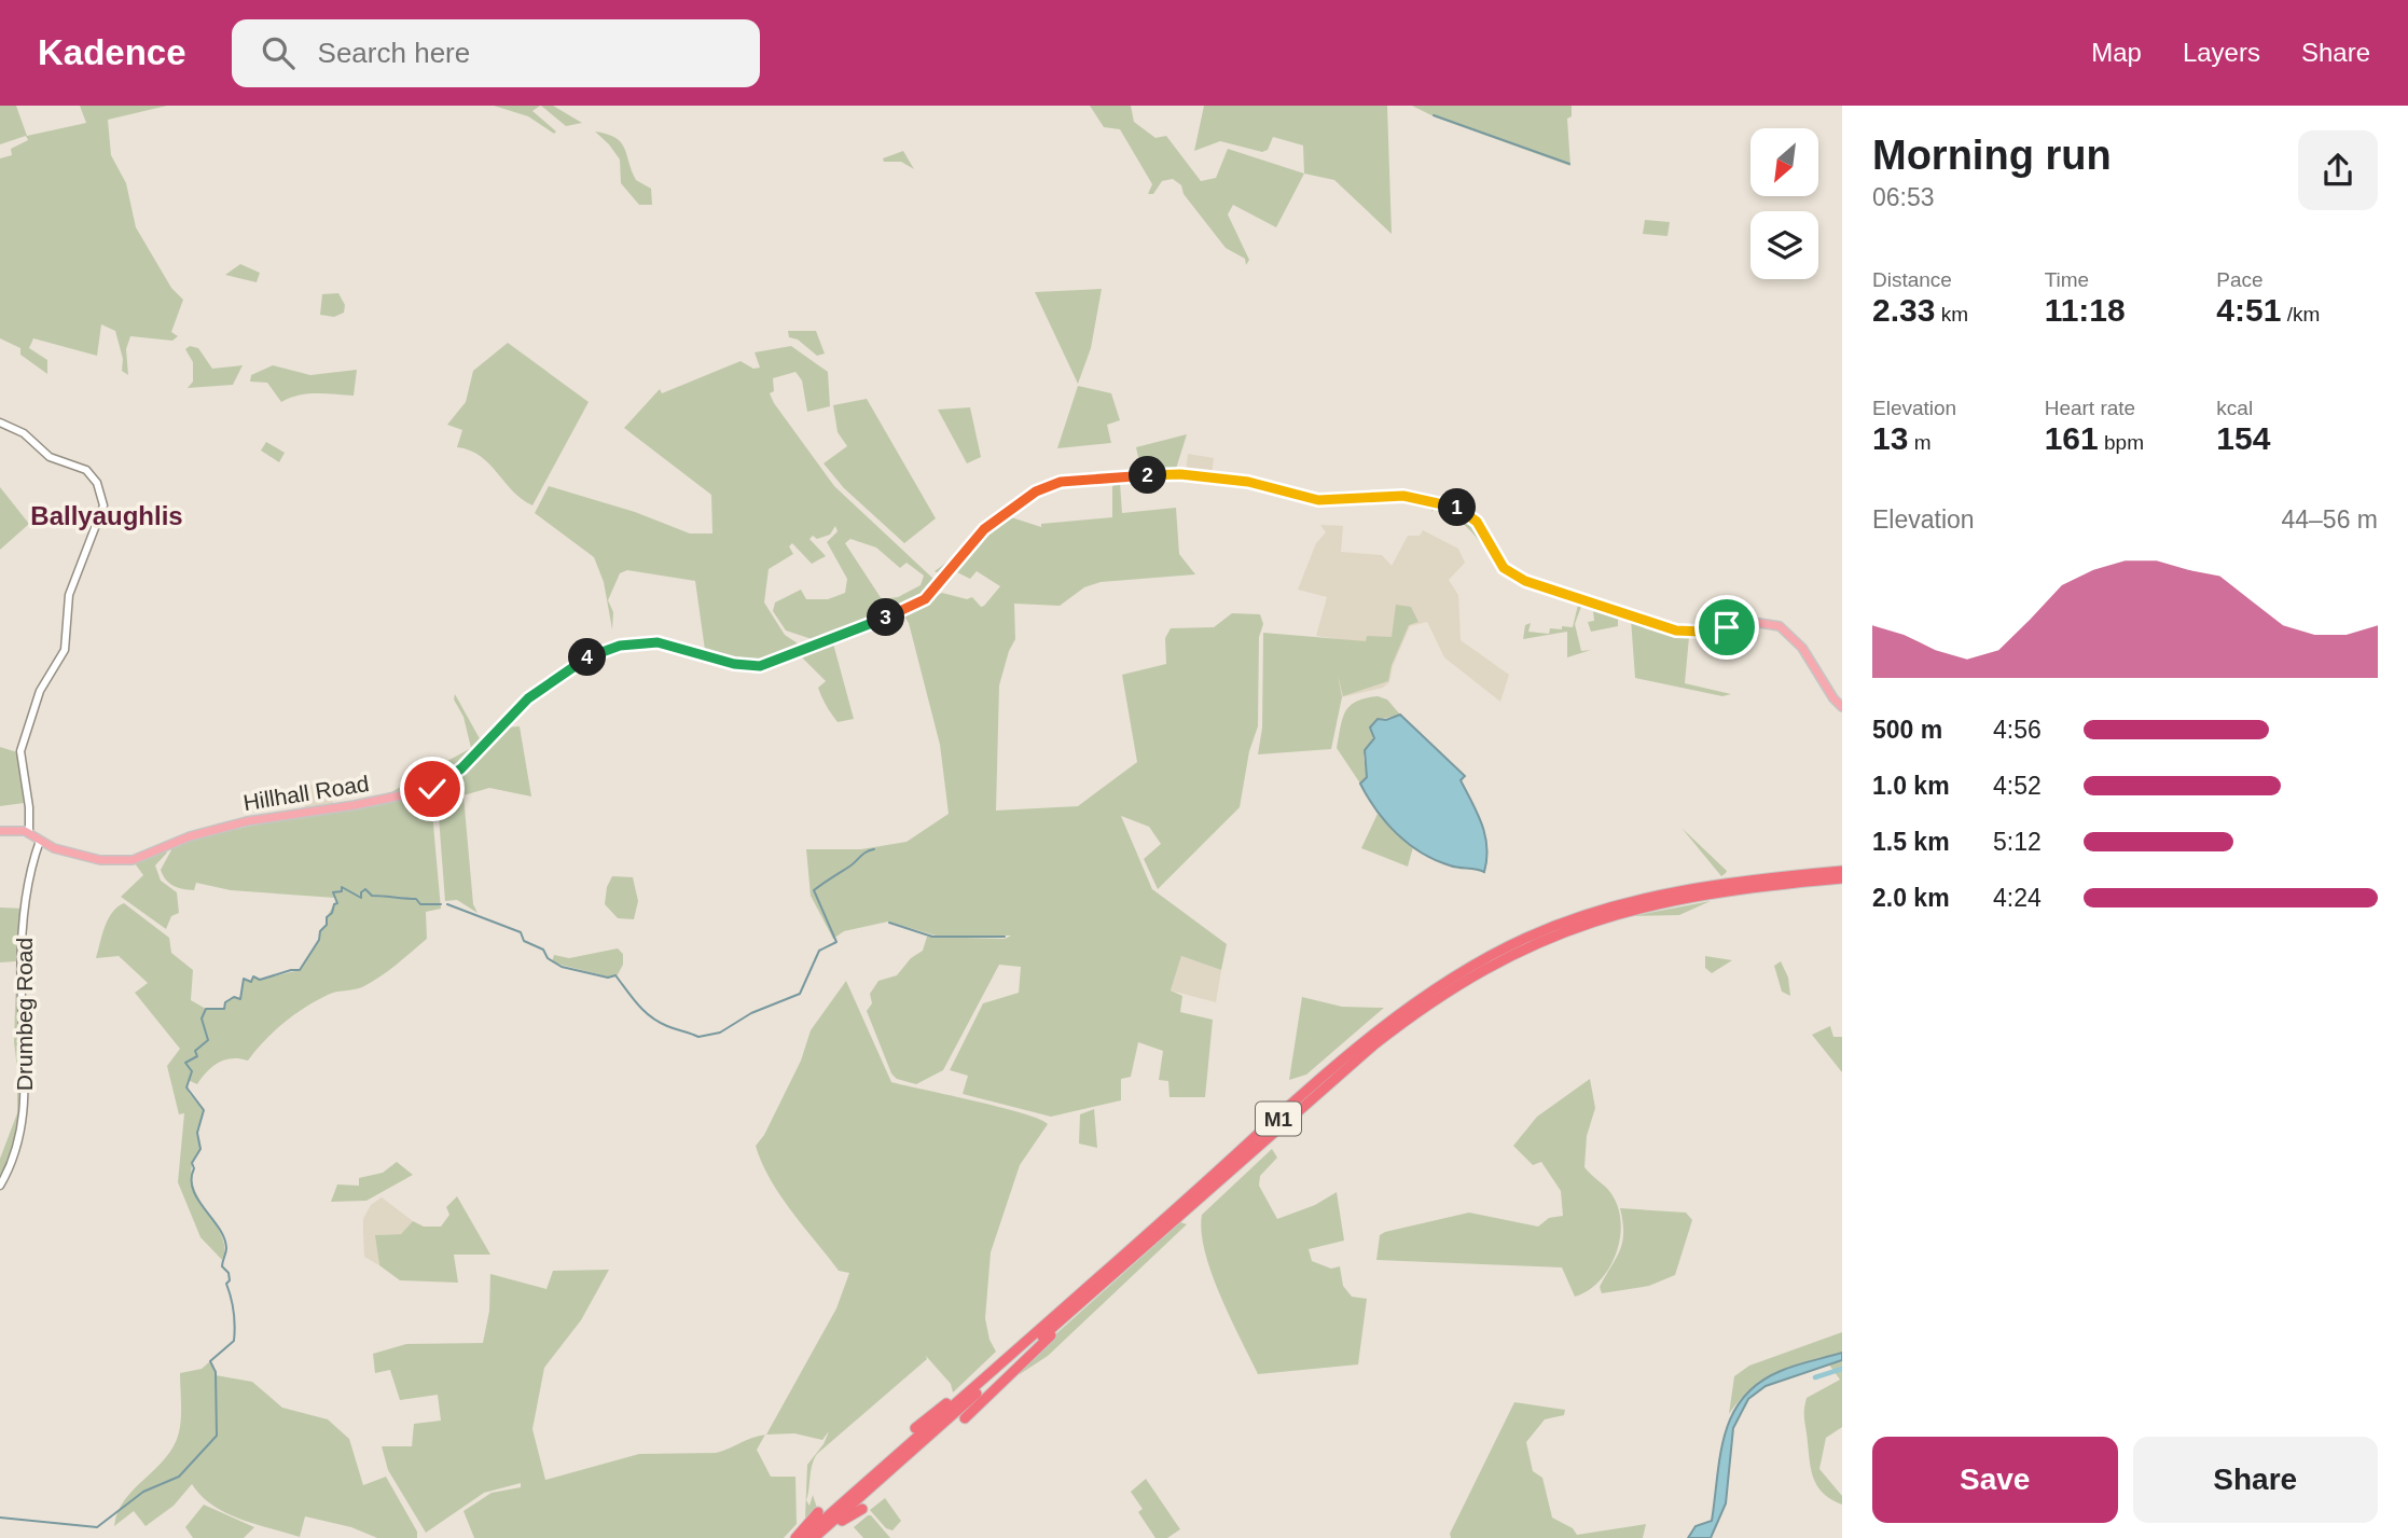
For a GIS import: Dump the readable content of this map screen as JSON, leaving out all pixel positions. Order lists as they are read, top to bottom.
{
  "streets": {
    "highway": ["M1"],
    "main road": ["Hillhall Road"],
    "street": ["Drumbeg Road"]
  },
  "crossings": [
    ["Hillhall Road", "Drumbeg Road"]
  ],
  "districts": ["Ballyaughlis"],
  "north": "bottom left",
  "page": {
    "header": "Kadence",
    "search": "Search here",
    "nav": ["Map", "Layers", "Share"],
    "heading": ["Morning run", "06:53"],
    "stats": [
      ["Distance", "2.33 km"],
      ["Time", "11:18"],
      ["Pace", "4:51 /km"],
      ["Elevation", "13 m"],
      ["Heart rate", "161 bpm"],
      ["kcal", "154"]
    ],
    "pins": [
      "2",
      "1",
      "3",
      "4"
    ],
    "chart": ["Elevation", "44–56 m"],
    "list": [
      {
        "name": "500 m",
        "note": "4:56"
      },
      {
        "name": "1.0 km",
        "note": "4:52"
      },
      {
        "name": "1.5 km",
        "note": "5:12"
      },
      {
        "name": "2.0 km",
        "note": "4:24"
      }
    ],
    "buttons": ["Save", "Share"]
  }
}
